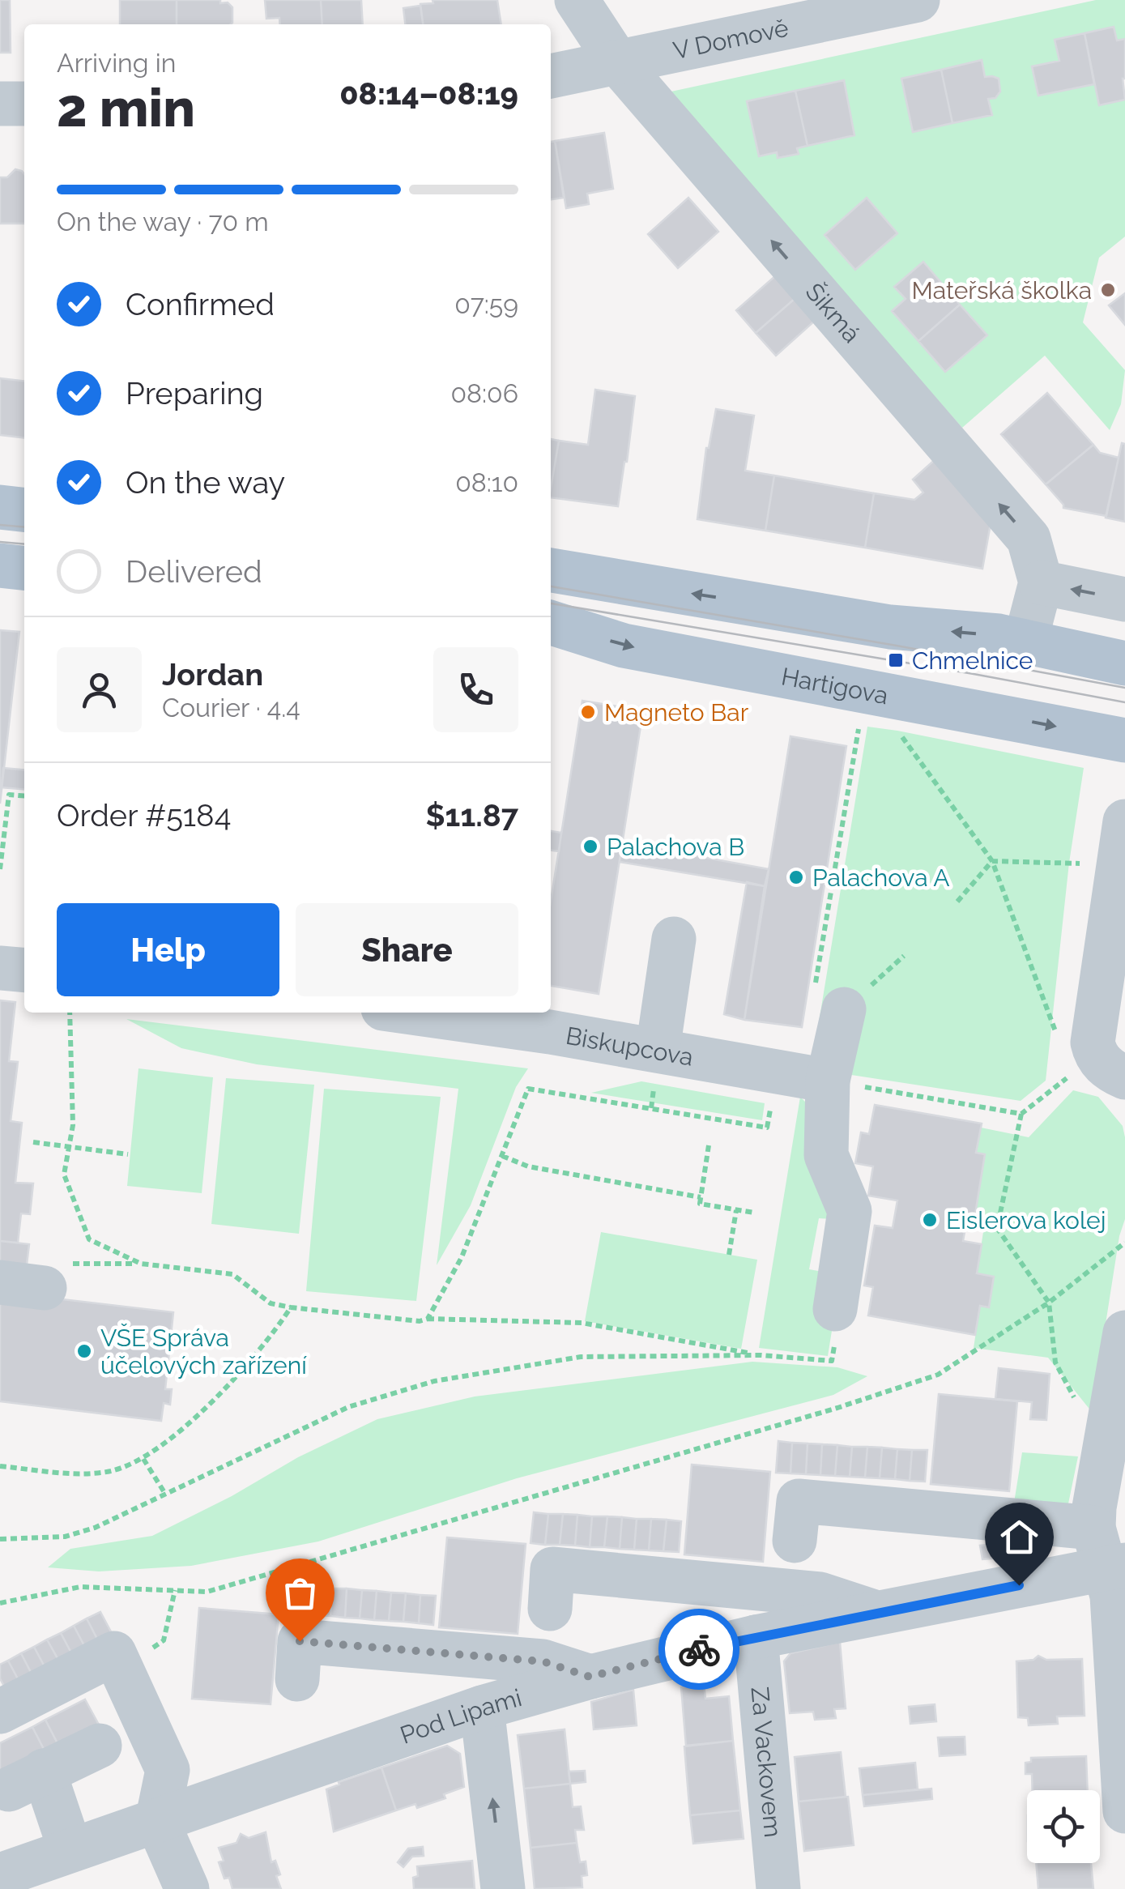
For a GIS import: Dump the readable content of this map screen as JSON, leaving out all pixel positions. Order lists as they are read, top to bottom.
{
  "streets": {
    "main road": ["Hartigova"],
    "street": [
      "V Domově",
      "Šikmá",
      "Biskupcova",
      "Pod Lipami",
      "Za Vackovem"
    ]
  },
  "crossings": [
    ["V Domově", "Šikmá"],
    ["Pod Lipami", "Za Vackovem"]
  ],
  "one_way": ["Šikmá"],
  "places": {
    "other": [
      "Mateřská školka",
      "Magneto Bar",
      "Palachova B",
      "Palachova A",
      "Eislerova kolej",
      "VŠE Správa účelových zařízení"
    ],
    "transit": ["Chmelnice"]
  },
  "page": {
    "heading": ["2 min", "Arriving in", "08:14–08:19"],
    "panel": [
      "Jordan",
      "Courier · 4.4",
      "Order #5184",
      "$11.87"
    ],
    "bar": "On the way · 70 m",
    "list": [
      ["Confirmed", "07:59"],
      ["Preparing", "08:06"],
      ["On the way", "08:10"],
      "Delivered"
    ],
    "buttons": ["Help", "Share"]
  }
}
